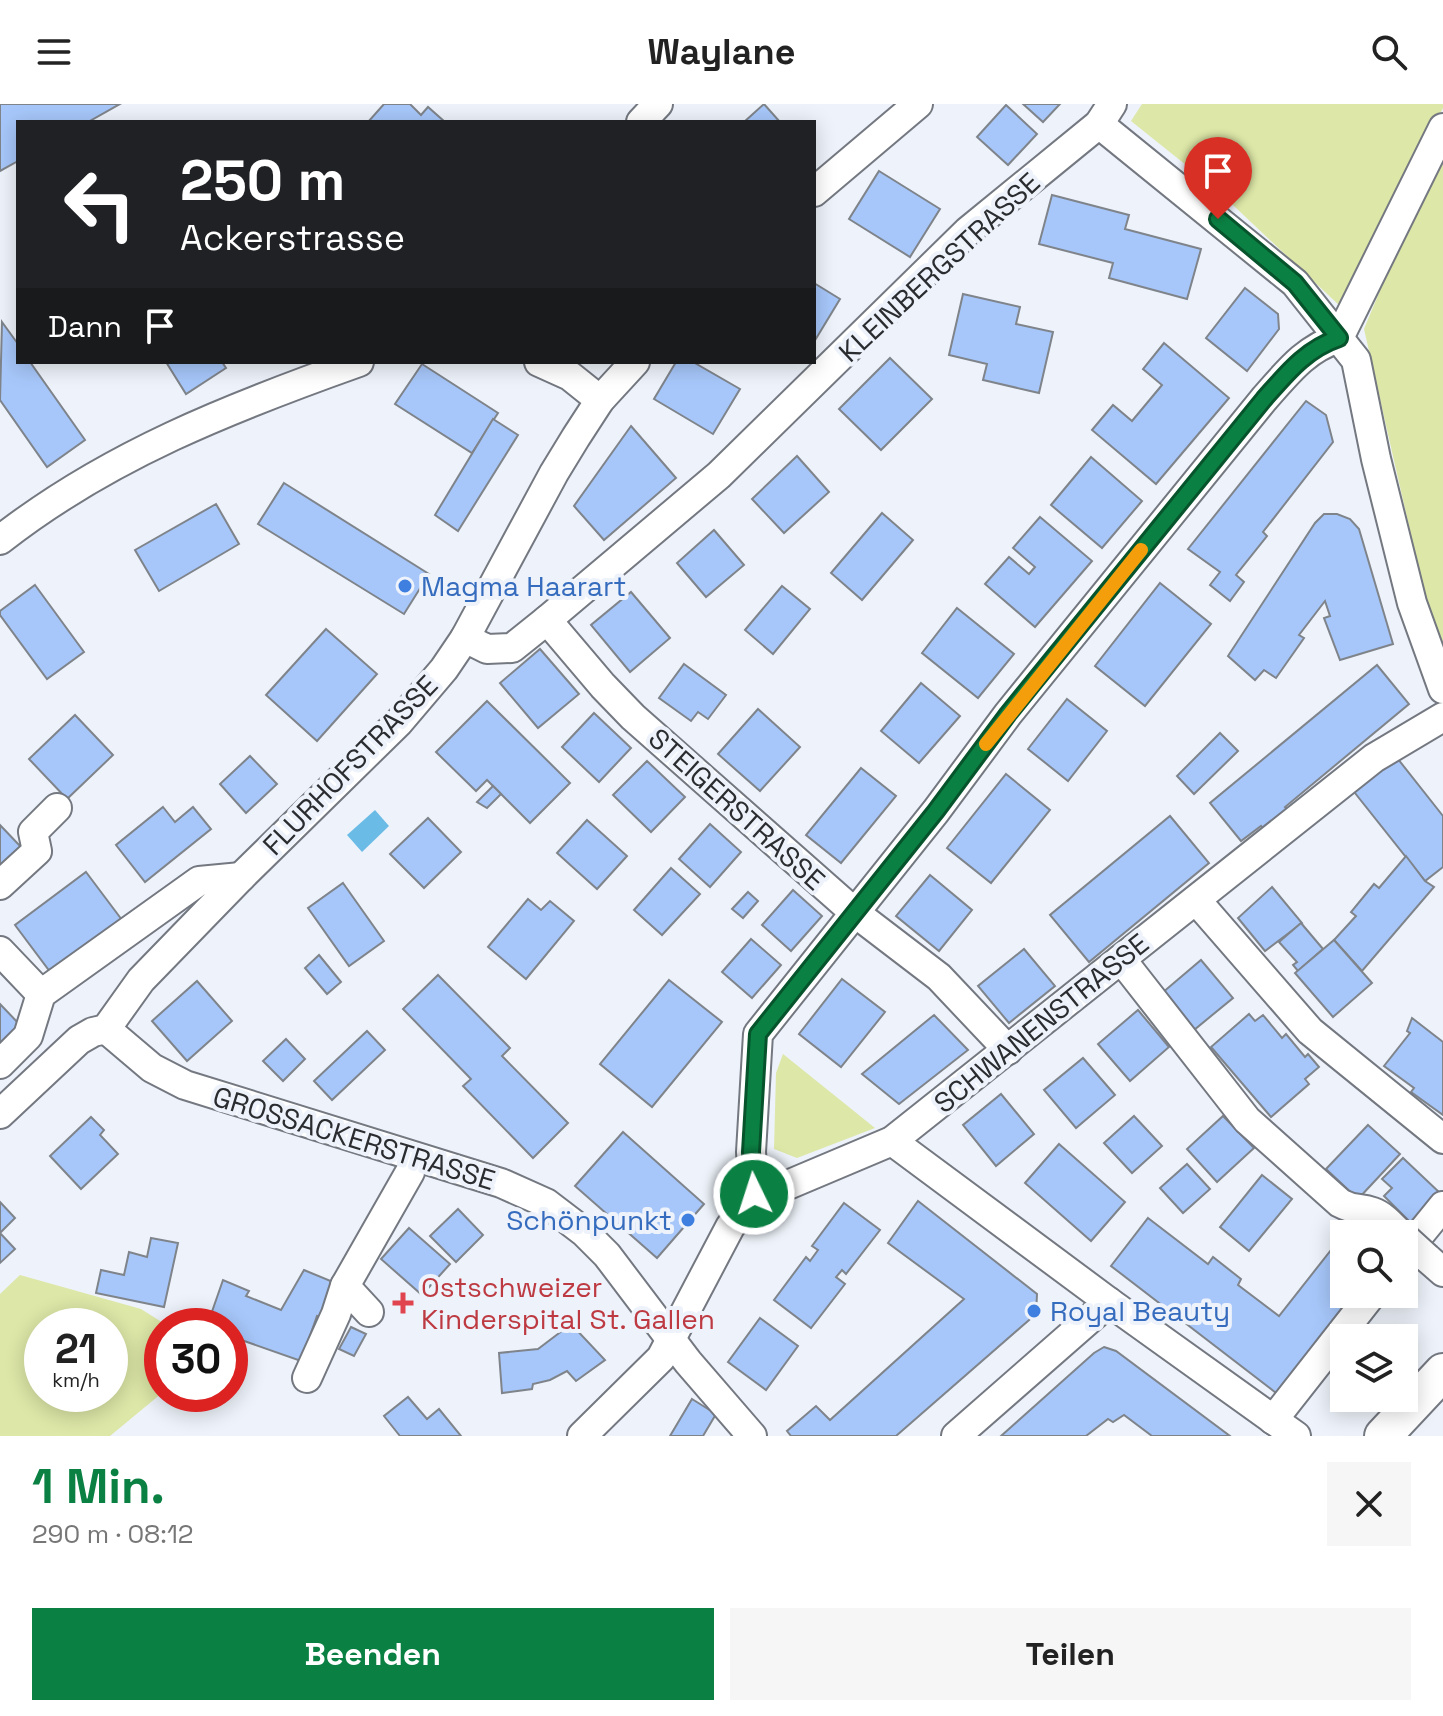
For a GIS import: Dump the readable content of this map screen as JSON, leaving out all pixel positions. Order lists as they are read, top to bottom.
{
  "streets": {
    "street": [
      "KLEINBERGSTRASSE",
      "FLURHOFSTRASSE",
      "STEIGERSTRASSE",
      "SCHWANENSTRASSE",
      "GROSSACKERSTRASSE"
    ]
  },
  "crossings": [
    ["KLEINBERGSTRASSE", "FLURHOFSTRASSE"],
    ["KLEINBERGSTRASSE", "STEIGERSTRASSE"],
    ["FLURHOFSTRASSE", "GROSSACKERSTRASSE"],
    ["STEIGERSTRASSE", "SCHWANENSTRASSE"]
  ],
  "places": {
    "other": ["Magma Haarart", "Schönpunkt", "Royal Beauty"],
    "health": ["Ostschweizer Kinderspital St. Gallen"]
  },
  "page": {
    "header": "Waylane",
    "turn": ["250 m", "Ackerstrasse"],
    "then": "Dann",
    "speed": "21 km/h",
    "limit": "30",
    "heading": ["1 Min.", "290 m · 08:12"],
    "buttons": ["Beenden", "Teilen"]
  }
}
